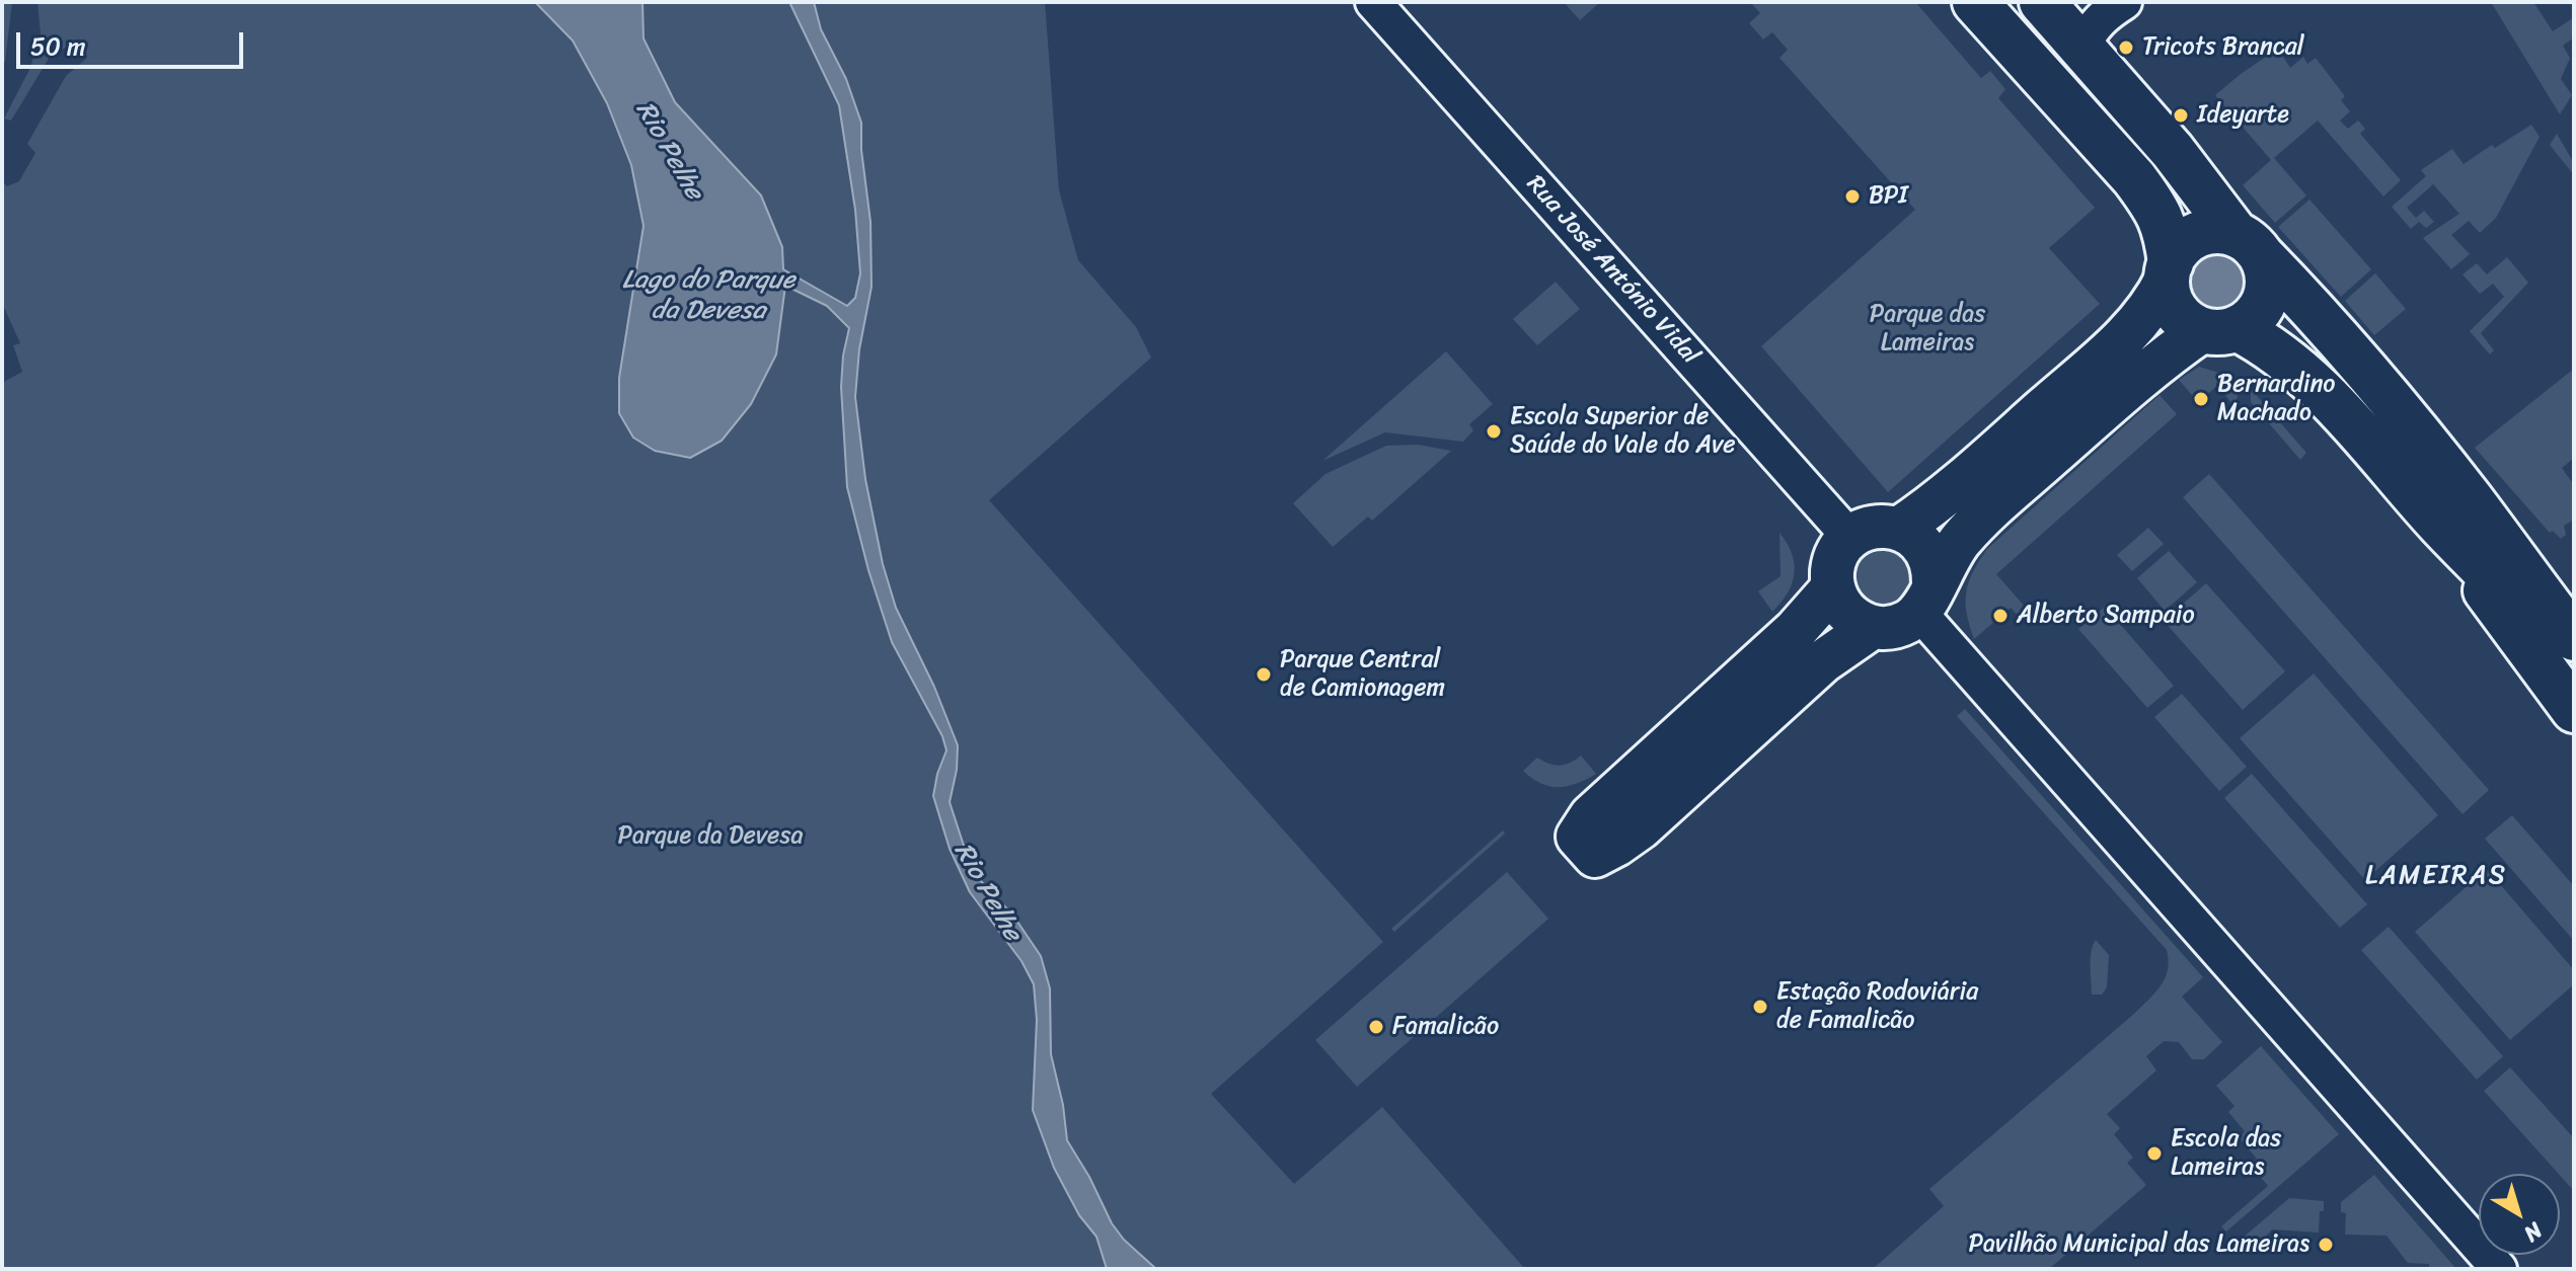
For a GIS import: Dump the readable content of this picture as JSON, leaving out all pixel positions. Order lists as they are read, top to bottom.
{
  "streets": {
    "street": ["Rua José António Vidal"]
  },
  "districts": ["LAMEIRAS"],
  "water": ["Rio Pelhe", "Lago do Parque da Devesa"],
  "parks": ["Parque das Lameiras", "Parque da Devesa"],
  "places": [
    "Tricots Brancal",
    "Ideyarte",
    "BPI",
    "Bernardino Machado",
    "Escola Superior de Saúde do Vale do Ave",
    "Alberto Sampaio",
    "Parque Central de Camionagem",
    "Estação Rodoviária de Famalicão",
    "Famalicão",
    "Escola das Lameiras",
    "Pavilhão Municipal das Lameiras"
  ],
  "scale_bar": "50 m",
  "north": "bottom right"
}
